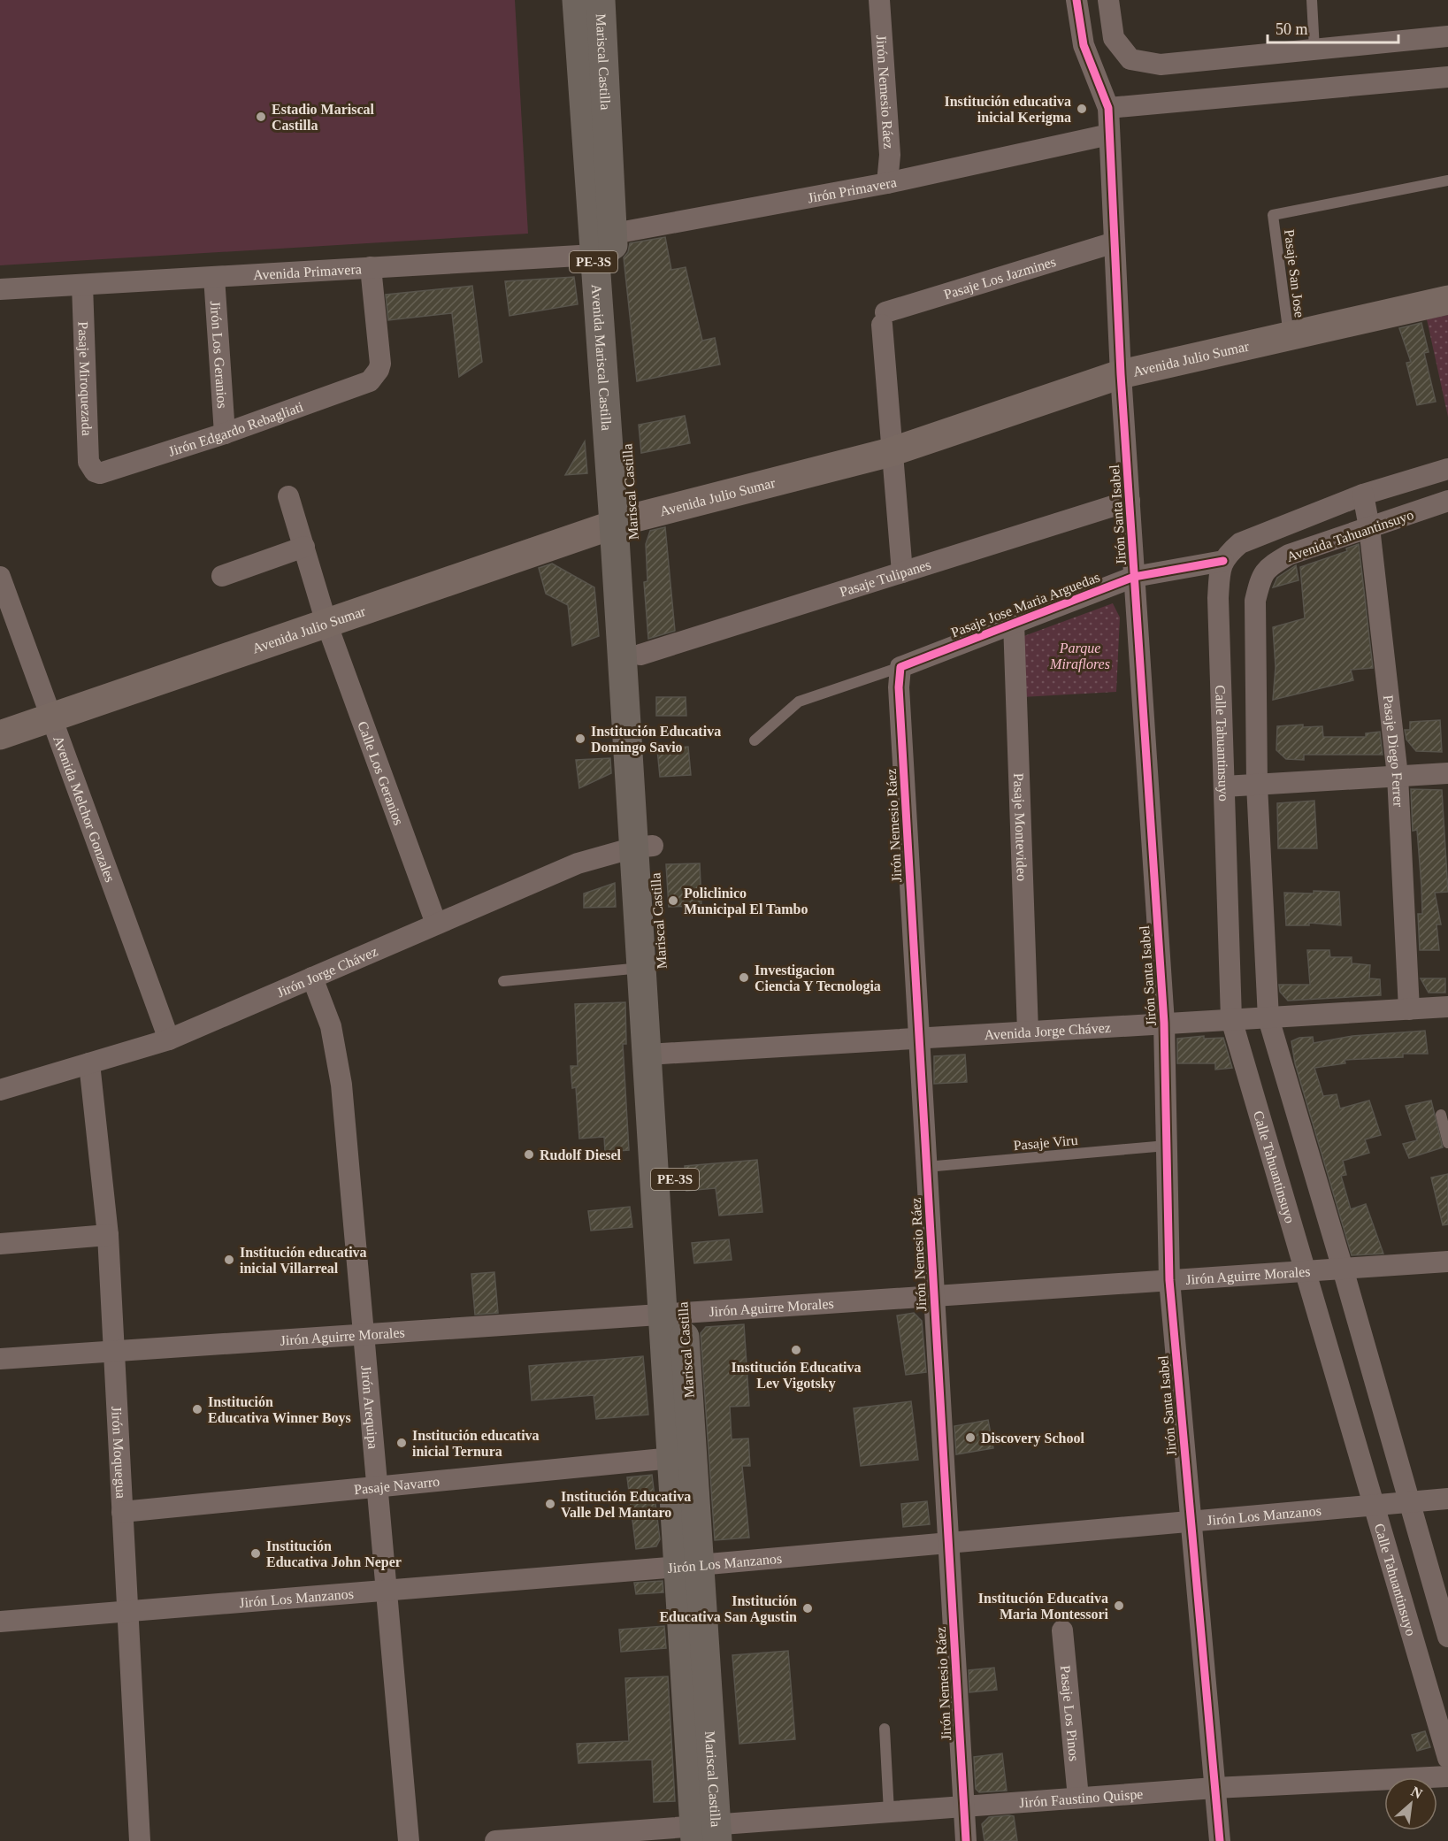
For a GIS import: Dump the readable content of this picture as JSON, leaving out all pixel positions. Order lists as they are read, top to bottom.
{
  "streets": {
    "highway": ["Mariscal Castilla", "PE-3S", "Avenida Mariscal Castilla"],
    "street": [
      "Jirón Nemesio Ráez",
      "Jirón Primavera",
      "Avenida Primavera",
      "Pasaje Los Jazmines",
      "Jirón Los Geranios",
      "Avenida Julio Sumar",
      "Pasaje Miroquezada",
      "Jirón Edgardo Rebagliati",
      "Jirón Santa Isabel",
      "Avenida Tahuantinsuyo",
      "Pasaje Tulipanes",
      "Pasaje Jose Maria Arguedas",
      "Calle Tahuantinsuyo",
      "Pasaje Diego Ferrer",
      "Calle Los Geranios",
      "Avenida Melchor Gonzales",
      "Pasaje Montevideo",
      "Jirón Jorge Chávez",
      "Avenida Jorge Chávez",
      "Jirón Aguirre Morales",
      "Jirón Arequipa",
      "Jirón Moquegua",
      "Pasaje Navarro",
      "Jirón Los Manzanos",
      "Pasaje Los Pinos",
      "Jirón Faustino Quispe"
    ],
    "lane": ["Pasaje San Jose", "Pasaje Viru"]
  },
  "crossings": [
    ["Mariscal Castilla", "Jirón Primavera"],
    ["Mariscal Castilla", "Avenida Primavera"],
    ["Mariscal Castilla", "Avenida Mariscal Castilla"],
    ["Mariscal Castilla", "Avenida Julio Sumar"],
    ["Mariscal Castilla", "Pasaje Tulipanes"],
    ["Mariscal Castilla", "Jirón Jorge Chávez"],
    ["Mariscal Castilla", "Avenida Jorge Chávez"],
    ["Mariscal Castilla", "Jirón Aguirre Morales"],
    ["Mariscal Castilla", "Pasaje Navarro"],
    ["Mariscal Castilla", "Jirón Los Manzanos"],
    ["Mariscal Castilla", "Jirón Faustino Quispe"],
    ["Jirón Nemesio Ráez", "Jirón Primavera"],
    ["Jirón Nemesio Ráez", "Pasaje Jose Maria Arguedas"],
    ["Jirón Nemesio Ráez", "Avenida Jorge Chávez"],
    ["Jirón Nemesio Ráez", "Pasaje Viru"],
    ["Jirón Nemesio Ráez", "Jirón Aguirre Morales"],
    ["Jirón Nemesio Ráez", "Jirón Los Manzanos"],
    ["Jirón Nemesio Ráez", "Jirón Faustino Quispe"],
    ["Jirón Primavera", "Avenida Primavera"],
    ["Jirón Primavera", "Avenida Mariscal Castilla"],
    ["Jirón Primavera", "Jirón Santa Isabel"],
    ["Avenida Primavera", "Jirón Los Geranios"],
    ["Avenida Primavera", "Avenida Mariscal Castilla"],
    ["Avenida Primavera", "Pasaje Miroquezada"],
    ["Avenida Primavera", "Jirón Edgardo Rebagliati"],
    ["Pasaje San Jose", "Avenida Julio Sumar"],
    ["Pasaje Los Jazmines", "Avenida Julio Sumar"],
    ["Pasaje Los Jazmines", "Jirón Santa Isabel"],
    ["Jirón Los Geranios", "Jirón Edgardo Rebagliati"],
    ["Avenida Mariscal Castilla", "Avenida Julio Sumar"],
    ["Avenida Julio Sumar", "Jirón Santa Isabel"],
    ["Avenida Julio Sumar", "Calle Los Geranios"],
    ["Avenida Julio Sumar", "Avenida Melchor Gonzales"],
    ["Pasaje Miroquezada", "Jirón Edgardo Rebagliati"],
    ["Jirón Santa Isabel", "Pasaje Tulipanes"],
    ["Jirón Santa Isabel", "Pasaje Jose Maria Arguedas"],
    ["Jirón Santa Isabel", "Avenida Jorge Chávez"],
    ["Jirón Santa Isabel", "Pasaje Viru"],
    ["Jirón Santa Isabel", "Jirón Aguirre Morales"],
    ["Jirón Santa Isabel", "Jirón Los Manzanos"],
    ["Jirón Santa Isabel", "Jirón Faustino Quispe"],
    ["Avenida Tahuantinsuyo", "Pasaje Diego Ferrer"],
    ["Pasaje Jose Maria Arguedas", "Calle Tahuantinsuyo"],
    ["Pasaje Jose Maria Arguedas", "Pasaje Montevideo"],
    ["Calle Tahuantinsuyo", "Avenida Jorge Chávez"],
    ["Calle Tahuantinsuyo", "Jirón Aguirre Morales"],
    ["Calle Tahuantinsuyo", "Jirón Los Manzanos"],
    ["Pasaje Diego Ferrer", "Avenida Jorge Chávez"],
    ["Calle Los Geranios", "Jirón Jorge Chávez"],
    ["Avenida Melchor Gonzales", "Jirón Jorge Chávez"],
    ["Pasaje Montevideo", "Avenida Jorge Chávez"],
    ["Jirón Jorge Chávez", "Jirón Arequipa"],
    ["Jirón Jorge Chávez", "Jirón Moquegua"],
    ["Jirón Aguirre Morales", "Jirón Arequipa"],
    ["Jirón Aguirre Morales", "Jirón Moquegua"],
    ["Jirón Arequipa", "Pasaje Navarro"],
    ["Jirón Arequipa", "Jirón Los Manzanos"],
    ["Jirón Moquegua", "Pasaje Navarro"],
    ["Jirón Moquegua", "Jirón Los Manzanos"],
    ["Pasaje Los Pinos", "Jirón Faustino Quispe"]
  ],
  "parks": ["Parque Miraflores"],
  "places": [
    "Institución educativa inicial Kerigma",
    "Estadio Mariscal Castilla",
    "Institución Educativa Domingo Savio",
    "Policlinico Municipal El Tambo",
    "Investigacion Ciencia Y Tecnologia",
    "Rudolf Diesel",
    "Institución educativa inicial Villarreal",
    "Institución Educativa Lev Vigotsky",
    "Institución Educativa Winner Boys",
    "Discovery School",
    "Institución educativa inicial Ternura",
    "Institución Educativa Valle Del Mantaro",
    "Institución Educativa John Neper",
    "Institución Educativa Maria Montessori",
    "Institución Educativa San Agustin"
  ],
  "scale_bar": "50 m",
  "north": "top right"
}
